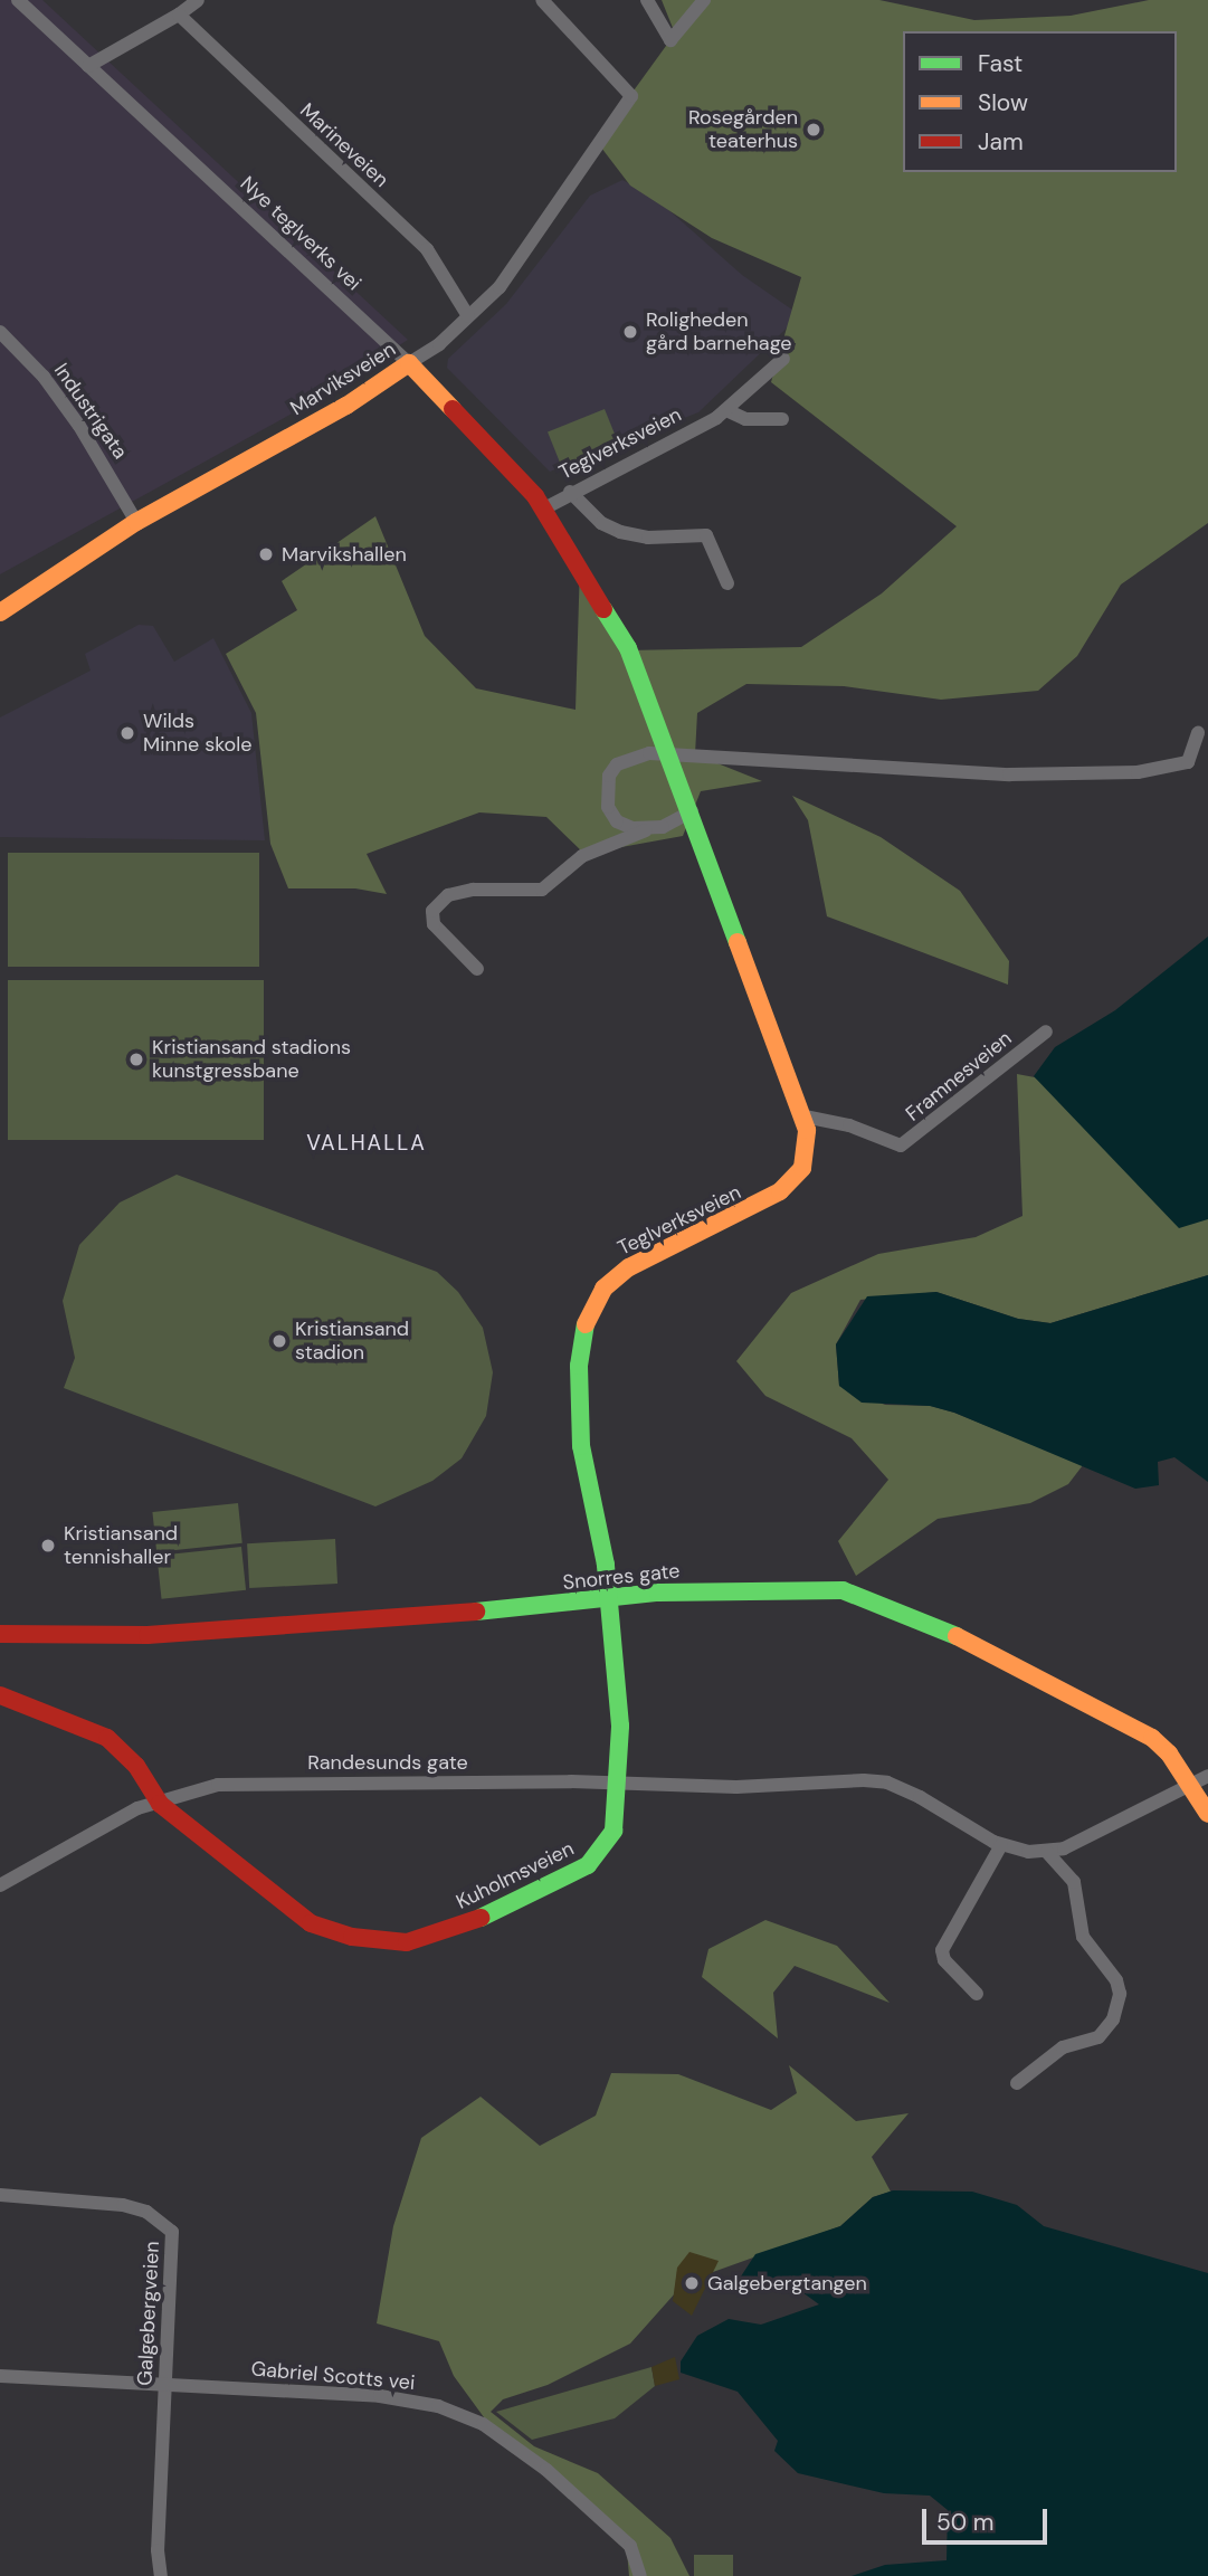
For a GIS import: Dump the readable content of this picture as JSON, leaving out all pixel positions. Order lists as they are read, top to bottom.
{
  "streets": {
    "street": [
      "Marineveien",
      "Nye teglverks vei",
      "Marviksveien",
      "Industrigata",
      "Teglverksveien",
      "Framnesveien",
      "Snorres gate",
      "Randesunds gate",
      "Kuholmsveien",
      "Galgebergveien",
      "Gabriel Scotts vei"
    ]
  },
  "crossings": [
    ["Marineveien", "Marviksveien"],
    ["Nye teglverks vei", "Marviksveien"],
    ["Nye teglverks vei", "Teglverksveien"],
    ["Marviksveien", "Industrigata"],
    ["Teglverksveien", "Framnesveien"],
    ["Teglverksveien", "Snorres gate"],
    ["Teglverksveien", "Randesunds gate"],
    ["Teglverksveien", "Kuholmsveien"],
    ["Randesunds gate", "Kuholmsveien"],
    ["Galgebergveien", "Gabriel Scotts vei"]
  ],
  "districts": ["VALHALLA"],
  "places": [
    "Rosegården teaterhus",
    "Roligheden gård barnehage",
    "Marvikshallen",
    "Wilds Minne skole",
    "Kristiansand stadions kunstgressbane",
    "Kristiansand stadion",
    "Kristiansand tennishaller",
    "Galgebergtangen"
  ],
  "legend": ["Fast", "Slow", "Jam"],
  "scale_bar": "50 m"
}
